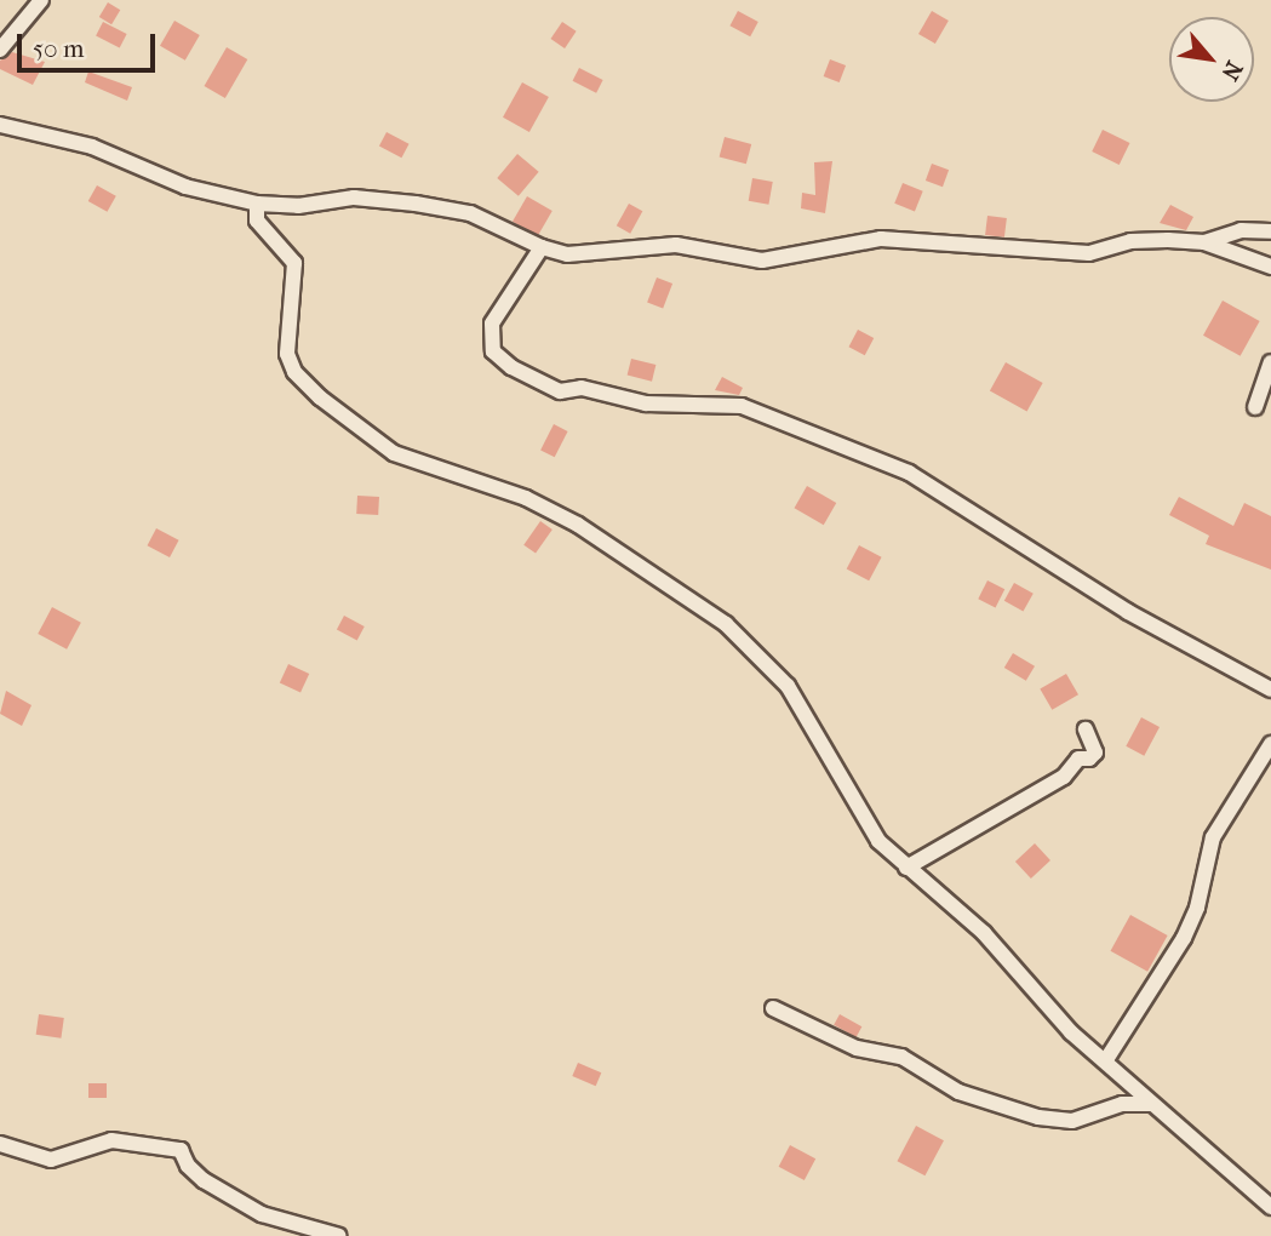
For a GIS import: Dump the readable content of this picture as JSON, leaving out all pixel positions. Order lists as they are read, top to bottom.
{
  "scale_bar": "50 m",
  "north": "bottom right"
}
